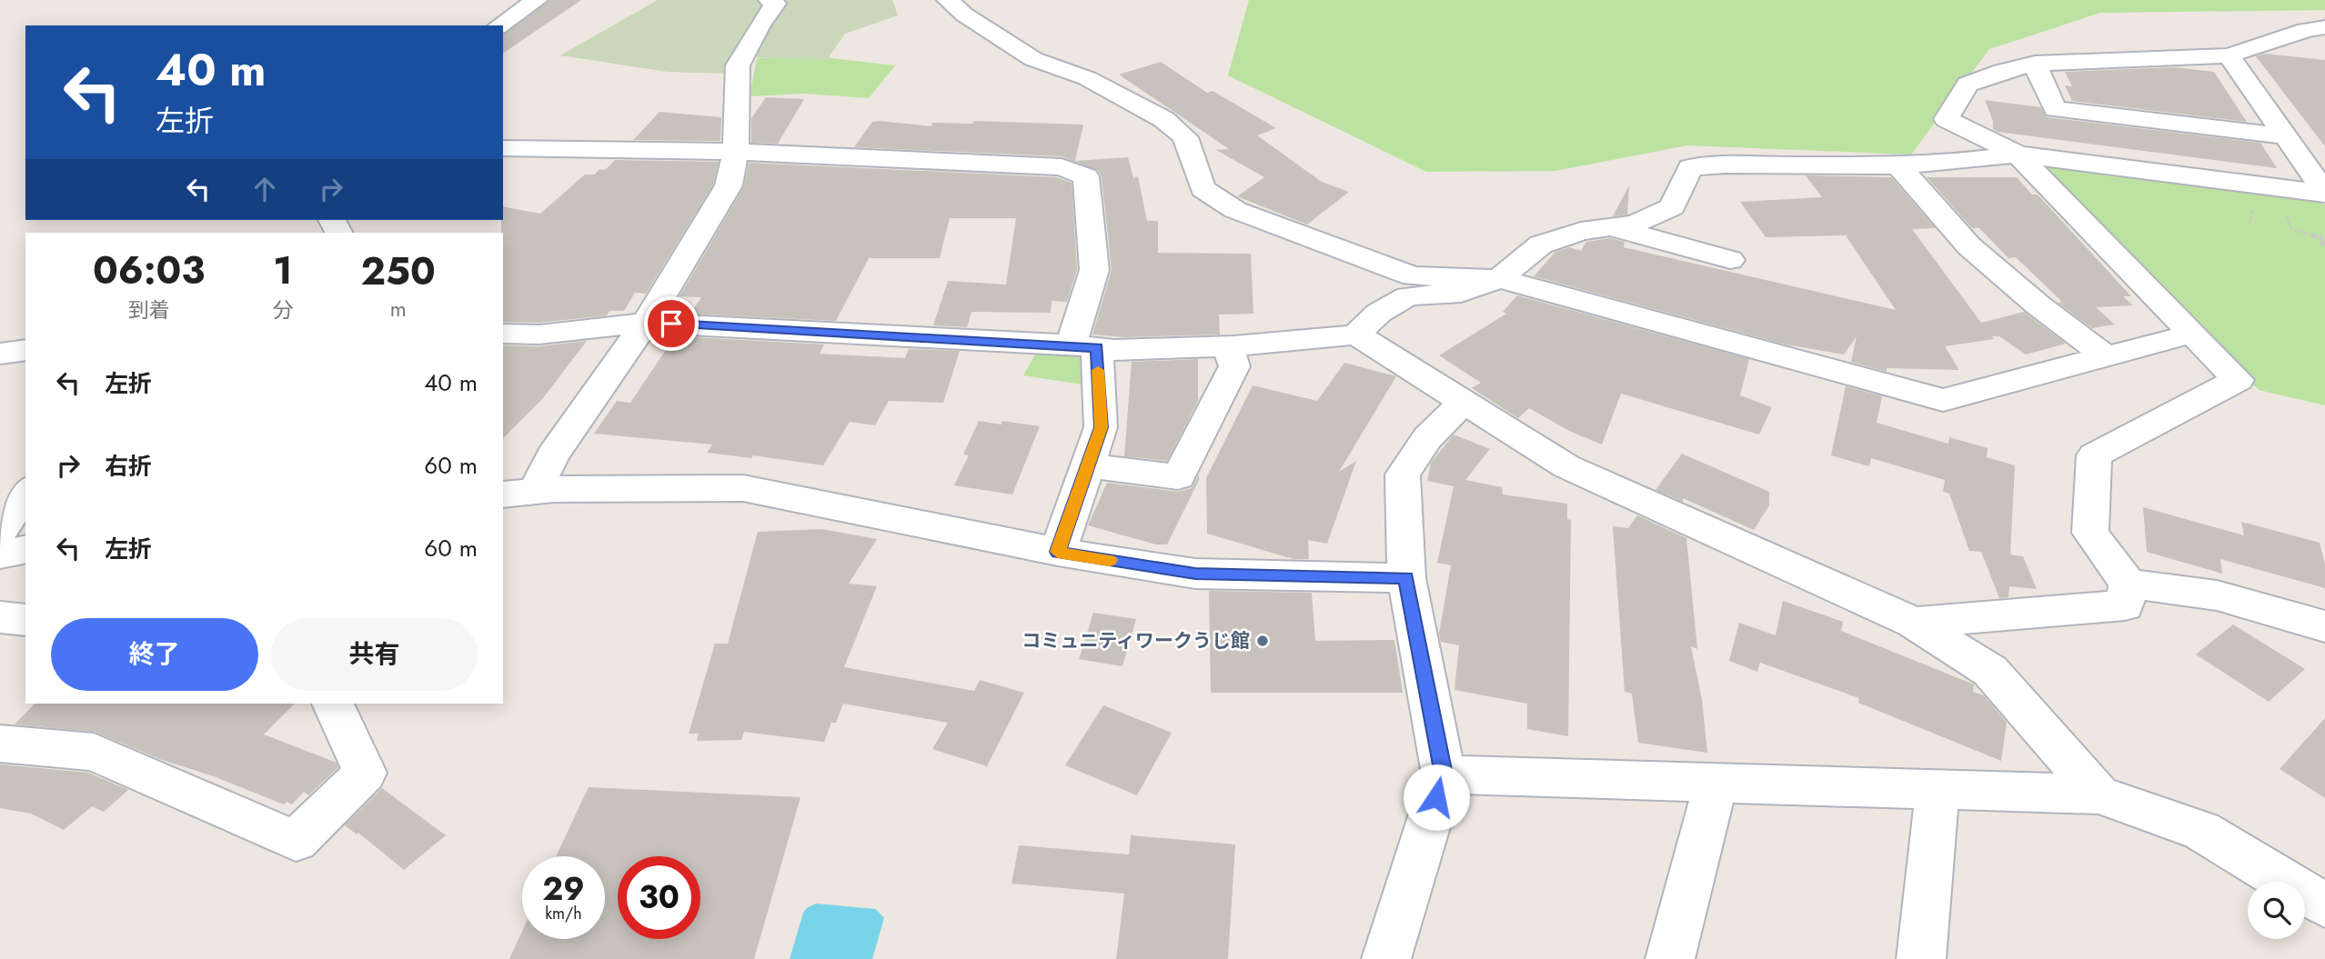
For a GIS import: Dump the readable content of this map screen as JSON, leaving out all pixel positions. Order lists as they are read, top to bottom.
{
  "places": ["コミュニティワークうじ館"],
  "page": {
    "turn": ["40 m", "左折"],
    "eta": [
      "06:03",
      "到着",
      "1",
      "分",
      "250",
      "m"
    ],
    "list": [
      {
        "name": "左折",
        "value": "40 m"
      },
      {
        "name": "右折",
        "value": "60 m"
      },
      {
        "name": "左折",
        "value": "60 m"
      }
    ],
    "buttons": ["終了", "共有"],
    "speed": "29 km/h",
    "limit": "30"
  }
}
